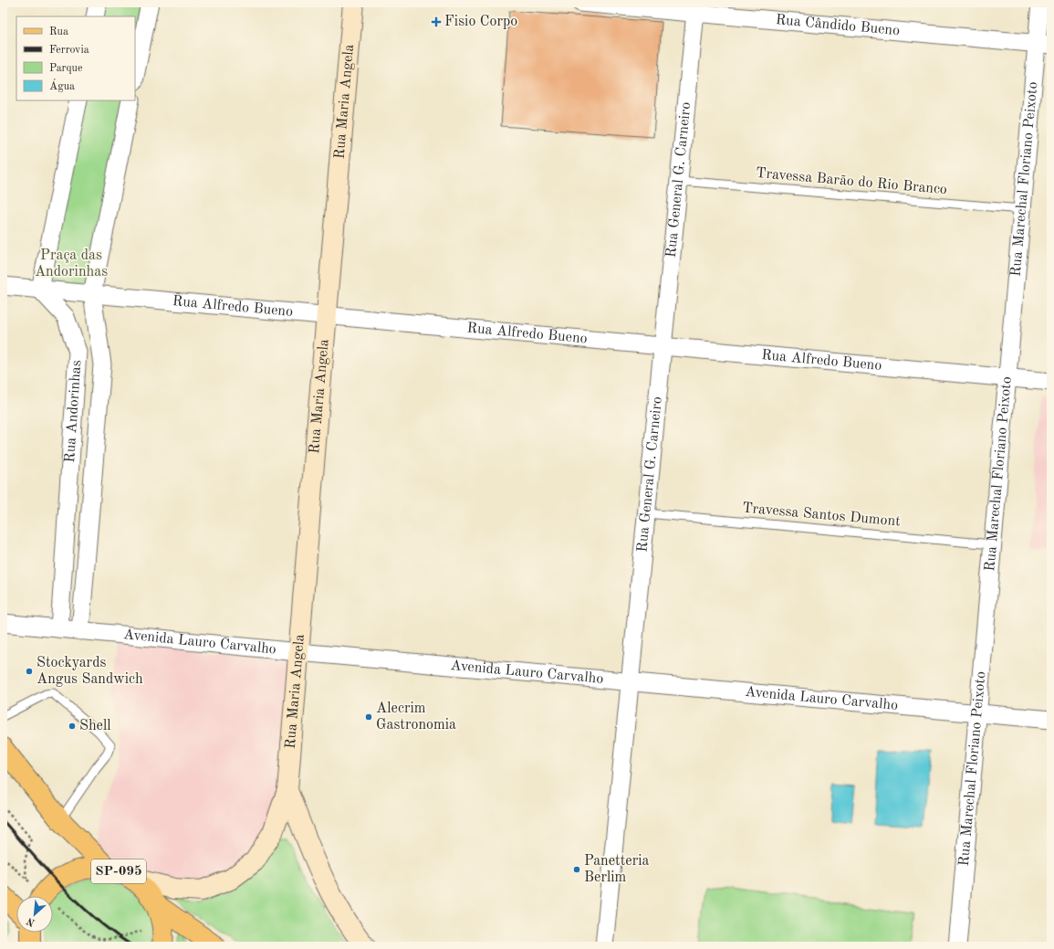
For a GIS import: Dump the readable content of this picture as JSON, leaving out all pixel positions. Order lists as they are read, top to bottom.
{
  "streets": {
    "main road": ["SP-095"],
    "street": [
      "Rua Cândido Bueno",
      "Rua Maria Angela",
      "Rua General G. Carneiro",
      "Rua Marechal Floriano Peixoto",
      "Rua Alfredo Bueno",
      "Rua Andorinhas",
      "Avenida Lauro Carvalho"
    ],
    "lane": ["Travessa Barão do Rio Branco", "Travessa Santos Dumont"]
  },
  "crossings": [
    ["Rua Cândido Bueno", "Rua General G. Carneiro"],
    ["Rua Cândido Bueno", "Rua Marechal Floriano Peixoto"],
    ["Rua Maria Angela", "Rua Alfredo Bueno"],
    ["Rua Maria Angela", "Avenida Lauro Carvalho"],
    ["Rua Maria Angela", "SP-095"],
    ["Rua General G. Carneiro", "Travessa Barão do Rio Branco"],
    ["Rua General G. Carneiro", "Rua Alfredo Bueno"],
    ["Rua General G. Carneiro", "Travessa Santos Dumont"],
    ["Rua General G. Carneiro", "Avenida Lauro Carvalho"],
    ["Rua Marechal Floriano Peixoto", "Travessa Barão do Rio Branco"],
    ["Rua Marechal Floriano Peixoto", "Rua Alfredo Bueno"],
    ["Rua Marechal Floriano Peixoto", "Travessa Santos Dumont"],
    ["Rua Marechal Floriano Peixoto", "Avenida Lauro Carvalho"],
    ["Rua Alfredo Bueno", "Rua Andorinhas"],
    ["Rua Andorinhas", "Avenida Lauro Carvalho"]
  ],
  "parks": ["Praça das Andorinhas"],
  "places": {
    "health": ["Fisio Corpo"],
    "other": [
      "Stockyards Angus Sandwich",
      "Alecrim Gastronomia",
      "Shell",
      "Panetteria Berlim"
    ]
  },
  "legend": [
    "Rua",
    "Ferrovia",
    "Parque",
    "Água"
  ],
  "north": "bottom left"
}
